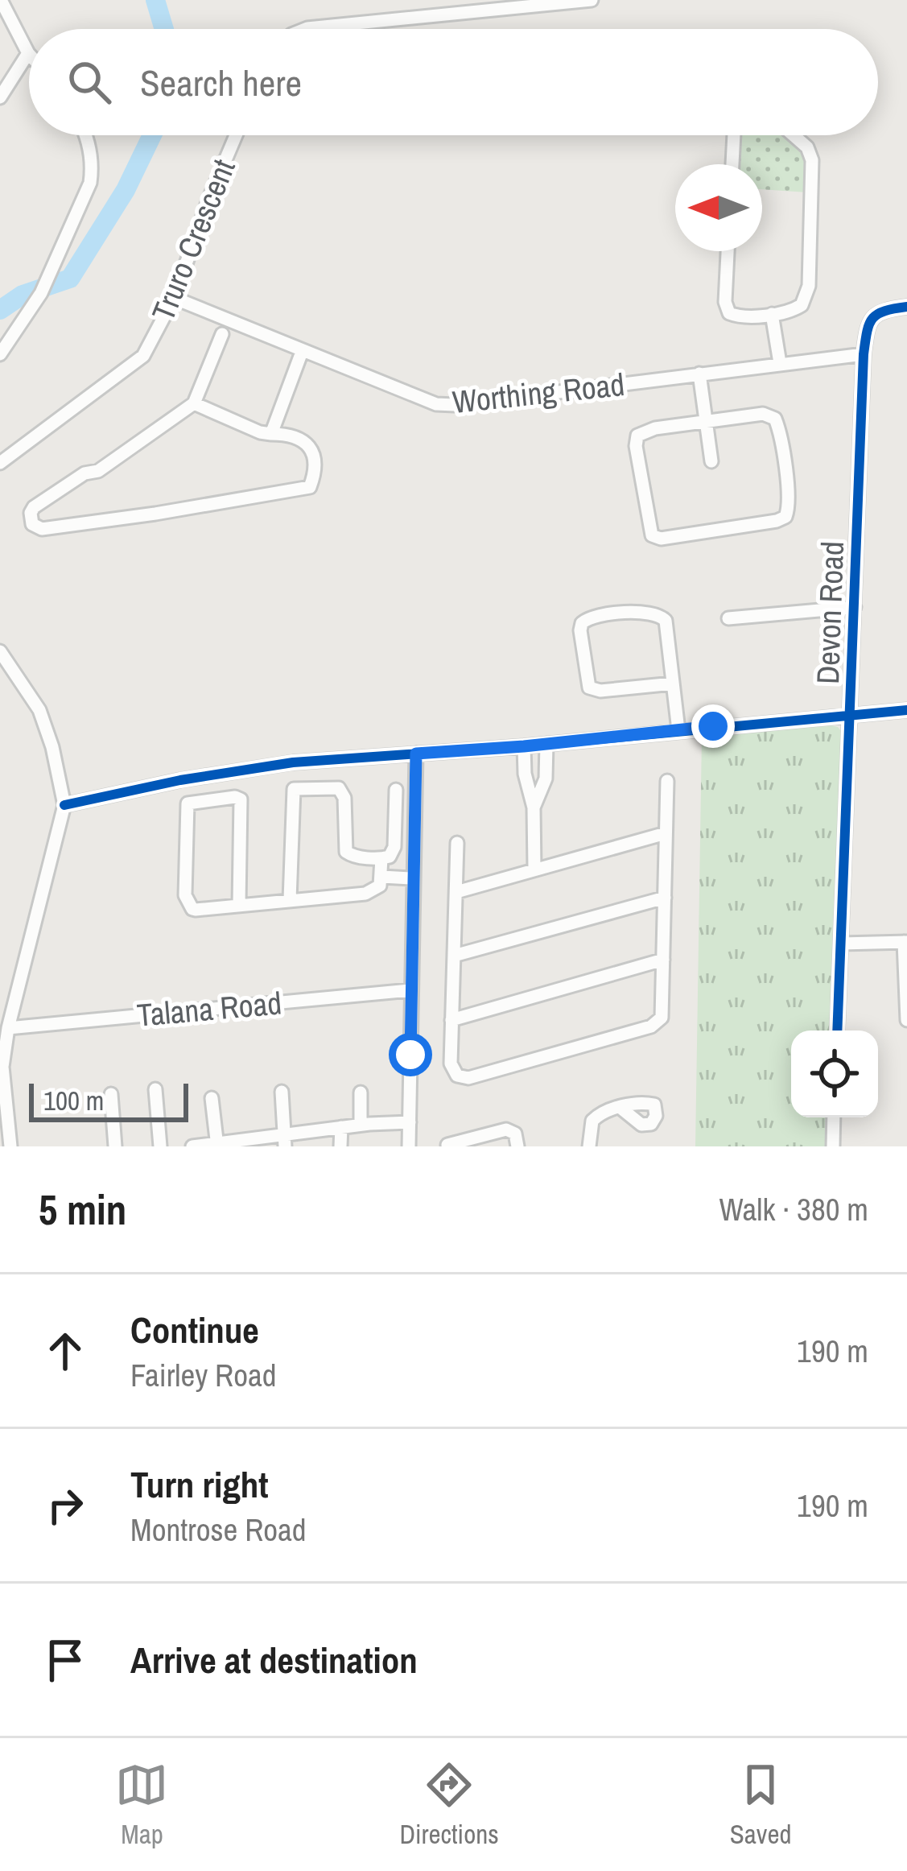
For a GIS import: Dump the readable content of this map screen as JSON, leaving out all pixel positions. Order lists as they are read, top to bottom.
{
  "streets": {
    "street": [
      "Truro Crescent",
      "Worthing Road",
      "Devon Road",
      "Talana Road"
    ]
  },
  "crossings": [
    ["Truro Crescent", "Worthing Road"],
    ["Worthing Road", "Devon Road"]
  ],
  "scale_bar": "100 m",
  "north": "left",
  "page": {
    "search": "Search here",
    "scale": "100 m",
    "heading": ["5 min", "Walk · 380 m"],
    "list": [
      ["Continue", "Fairley Road", "190 m"],
      ["Turn right", "Montrose Road", "190 m"],
      "Arrive at destination"
    ],
    "nav": ["Map", "Directions", "Saved"]
  }
}
